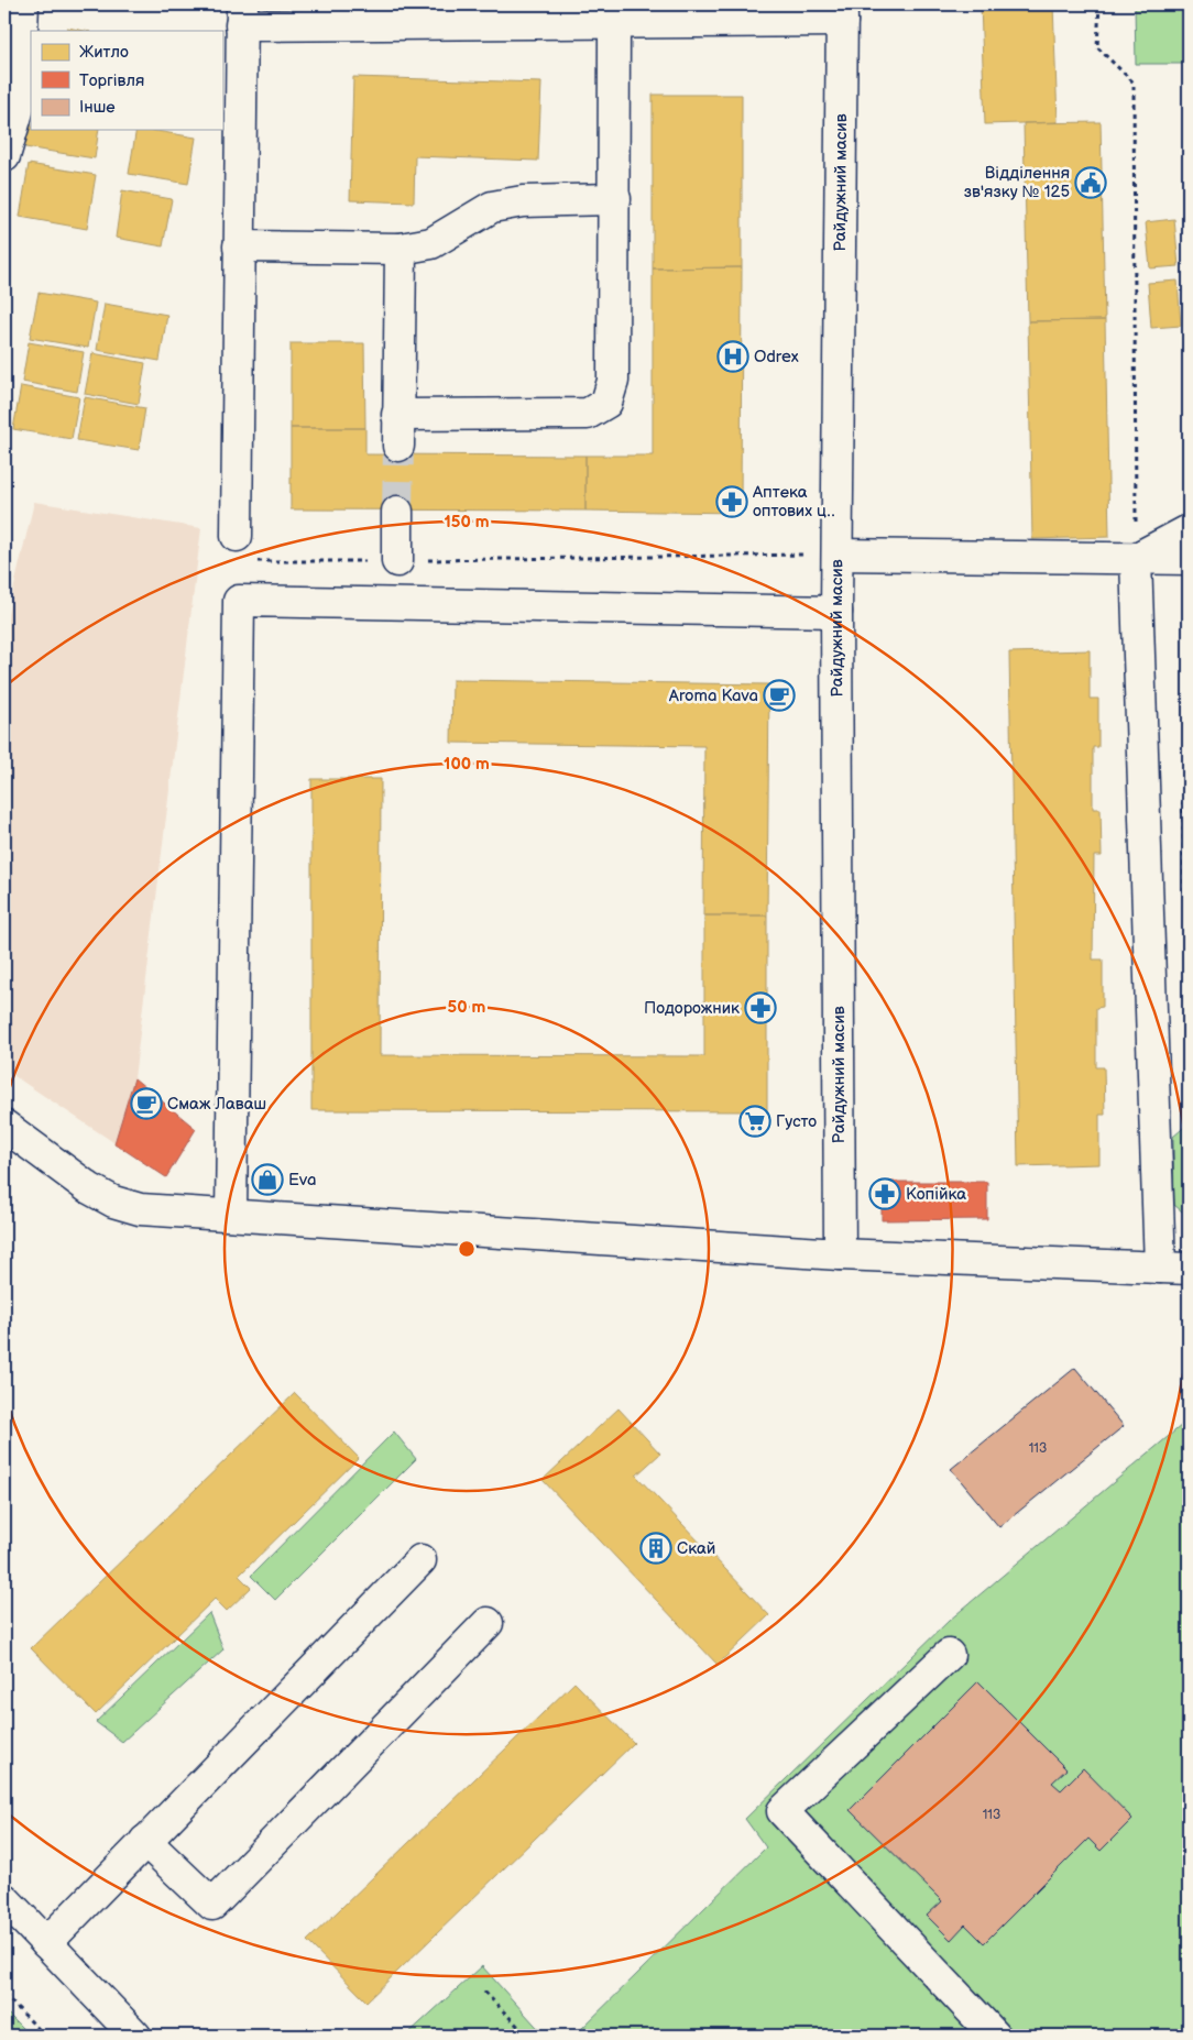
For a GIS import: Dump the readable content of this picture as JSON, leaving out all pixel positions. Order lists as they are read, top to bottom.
{
  "streets": {
    "street": ["Райдужний масив"]
  },
  "places": {
    "public building": ["Відділення зв'язку № 125"],
    "hospital": ["Odrex"],
    "pharmacy": ["Аптека оптових ц‥", "Подорожник", "Копійка"],
    "cafe": ["Aroma Kava", "Смаж Лаваш"],
    "supermarket": ["Густо"],
    "shop": ["Eva"],
    "building": ["Скай"]
  },
  "house_numbers": ["113", "113"],
  "legend": ["Житло", "Торгівля", "Інше"],
  "rings": ["150 m", "100 m", "50 m"]
}
